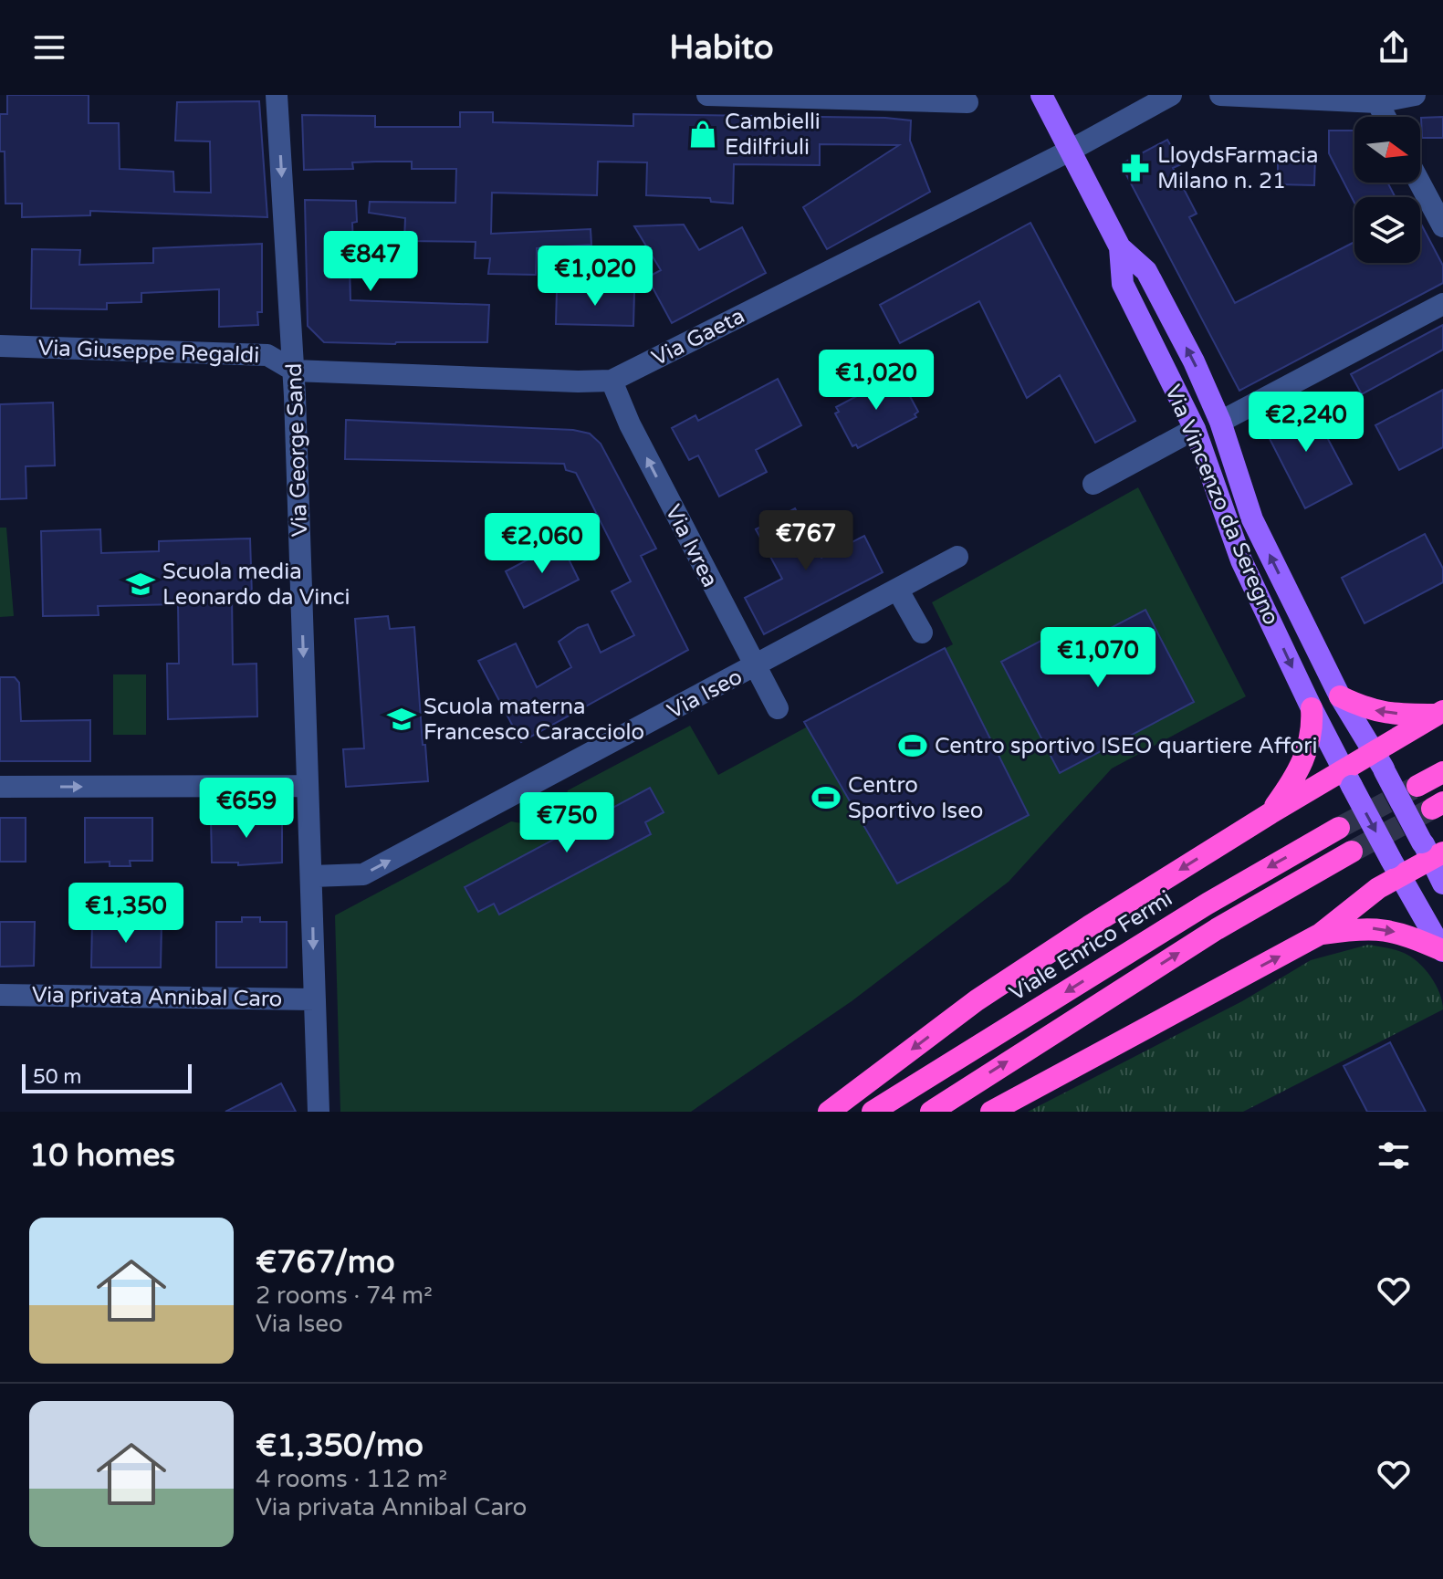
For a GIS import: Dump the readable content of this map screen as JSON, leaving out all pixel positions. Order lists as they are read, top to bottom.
{
  "streets": {
    "highway": ["Viale Enrico Fermi"],
    "main road": ["Via Vincenzo da Seregno"],
    "street": [
      "Via Gaeta",
      "Via Giuseppe Regaldi",
      "Via George Sand",
      "Via Ivrea",
      "Via Iseo",
      "Via privata Annibal Caro"
    ]
  },
  "crossings": [
    ["Via Gaeta", "Via Giuseppe Regaldi"],
    ["Via Gaeta", "Via George Sand"],
    ["Via Gaeta", "Via Vincenzo da Seregno"],
    ["Via Gaeta", "Via Ivrea"],
    ["Via Giuseppe Regaldi", "Via George Sand"],
    ["Via George Sand", "Via Iseo"],
    ["Via George Sand", "Via privata Annibal Caro"],
    ["Via Ivrea", "Via Iseo"]
  ],
  "one_way": ["Via George Sand", "Via Ivrea", "Via Iseo"],
  "places": {
    "shop": ["Cambielli Edilfriuli"],
    "pharmacy": ["LloydsFarmacia Milano n. 21"],
    "school or university": ["Scuola media Leonardo da Vinci", "Scuola materna Francesco Caracciolo"],
    "sports": ["Centro sportivo ISEO quartiere Affori", "Centro Sportivo Iseo"]
  },
  "scale_bar": "50 m",
  "north": "right",
  "page": {
    "header": "Habito",
    "price": [
      "€847",
      "€1,020",
      "€1,020",
      "€2,240",
      "€767",
      "€2,060",
      "€1,070",
      "€659",
      "€750",
      "€1,350"
    ],
    "scale": "50 m",
    "heading": "10 homes",
    "list": [
      {
        "name": "€767/mo",
        "note": "2 rooms · 74 m² · Via Iseo"
      },
      {
        "name": "€1,350/mo",
        "note": "4 rooms · 112 m² · Via privata Annibal Caro"
      }
    ]
  }
}
